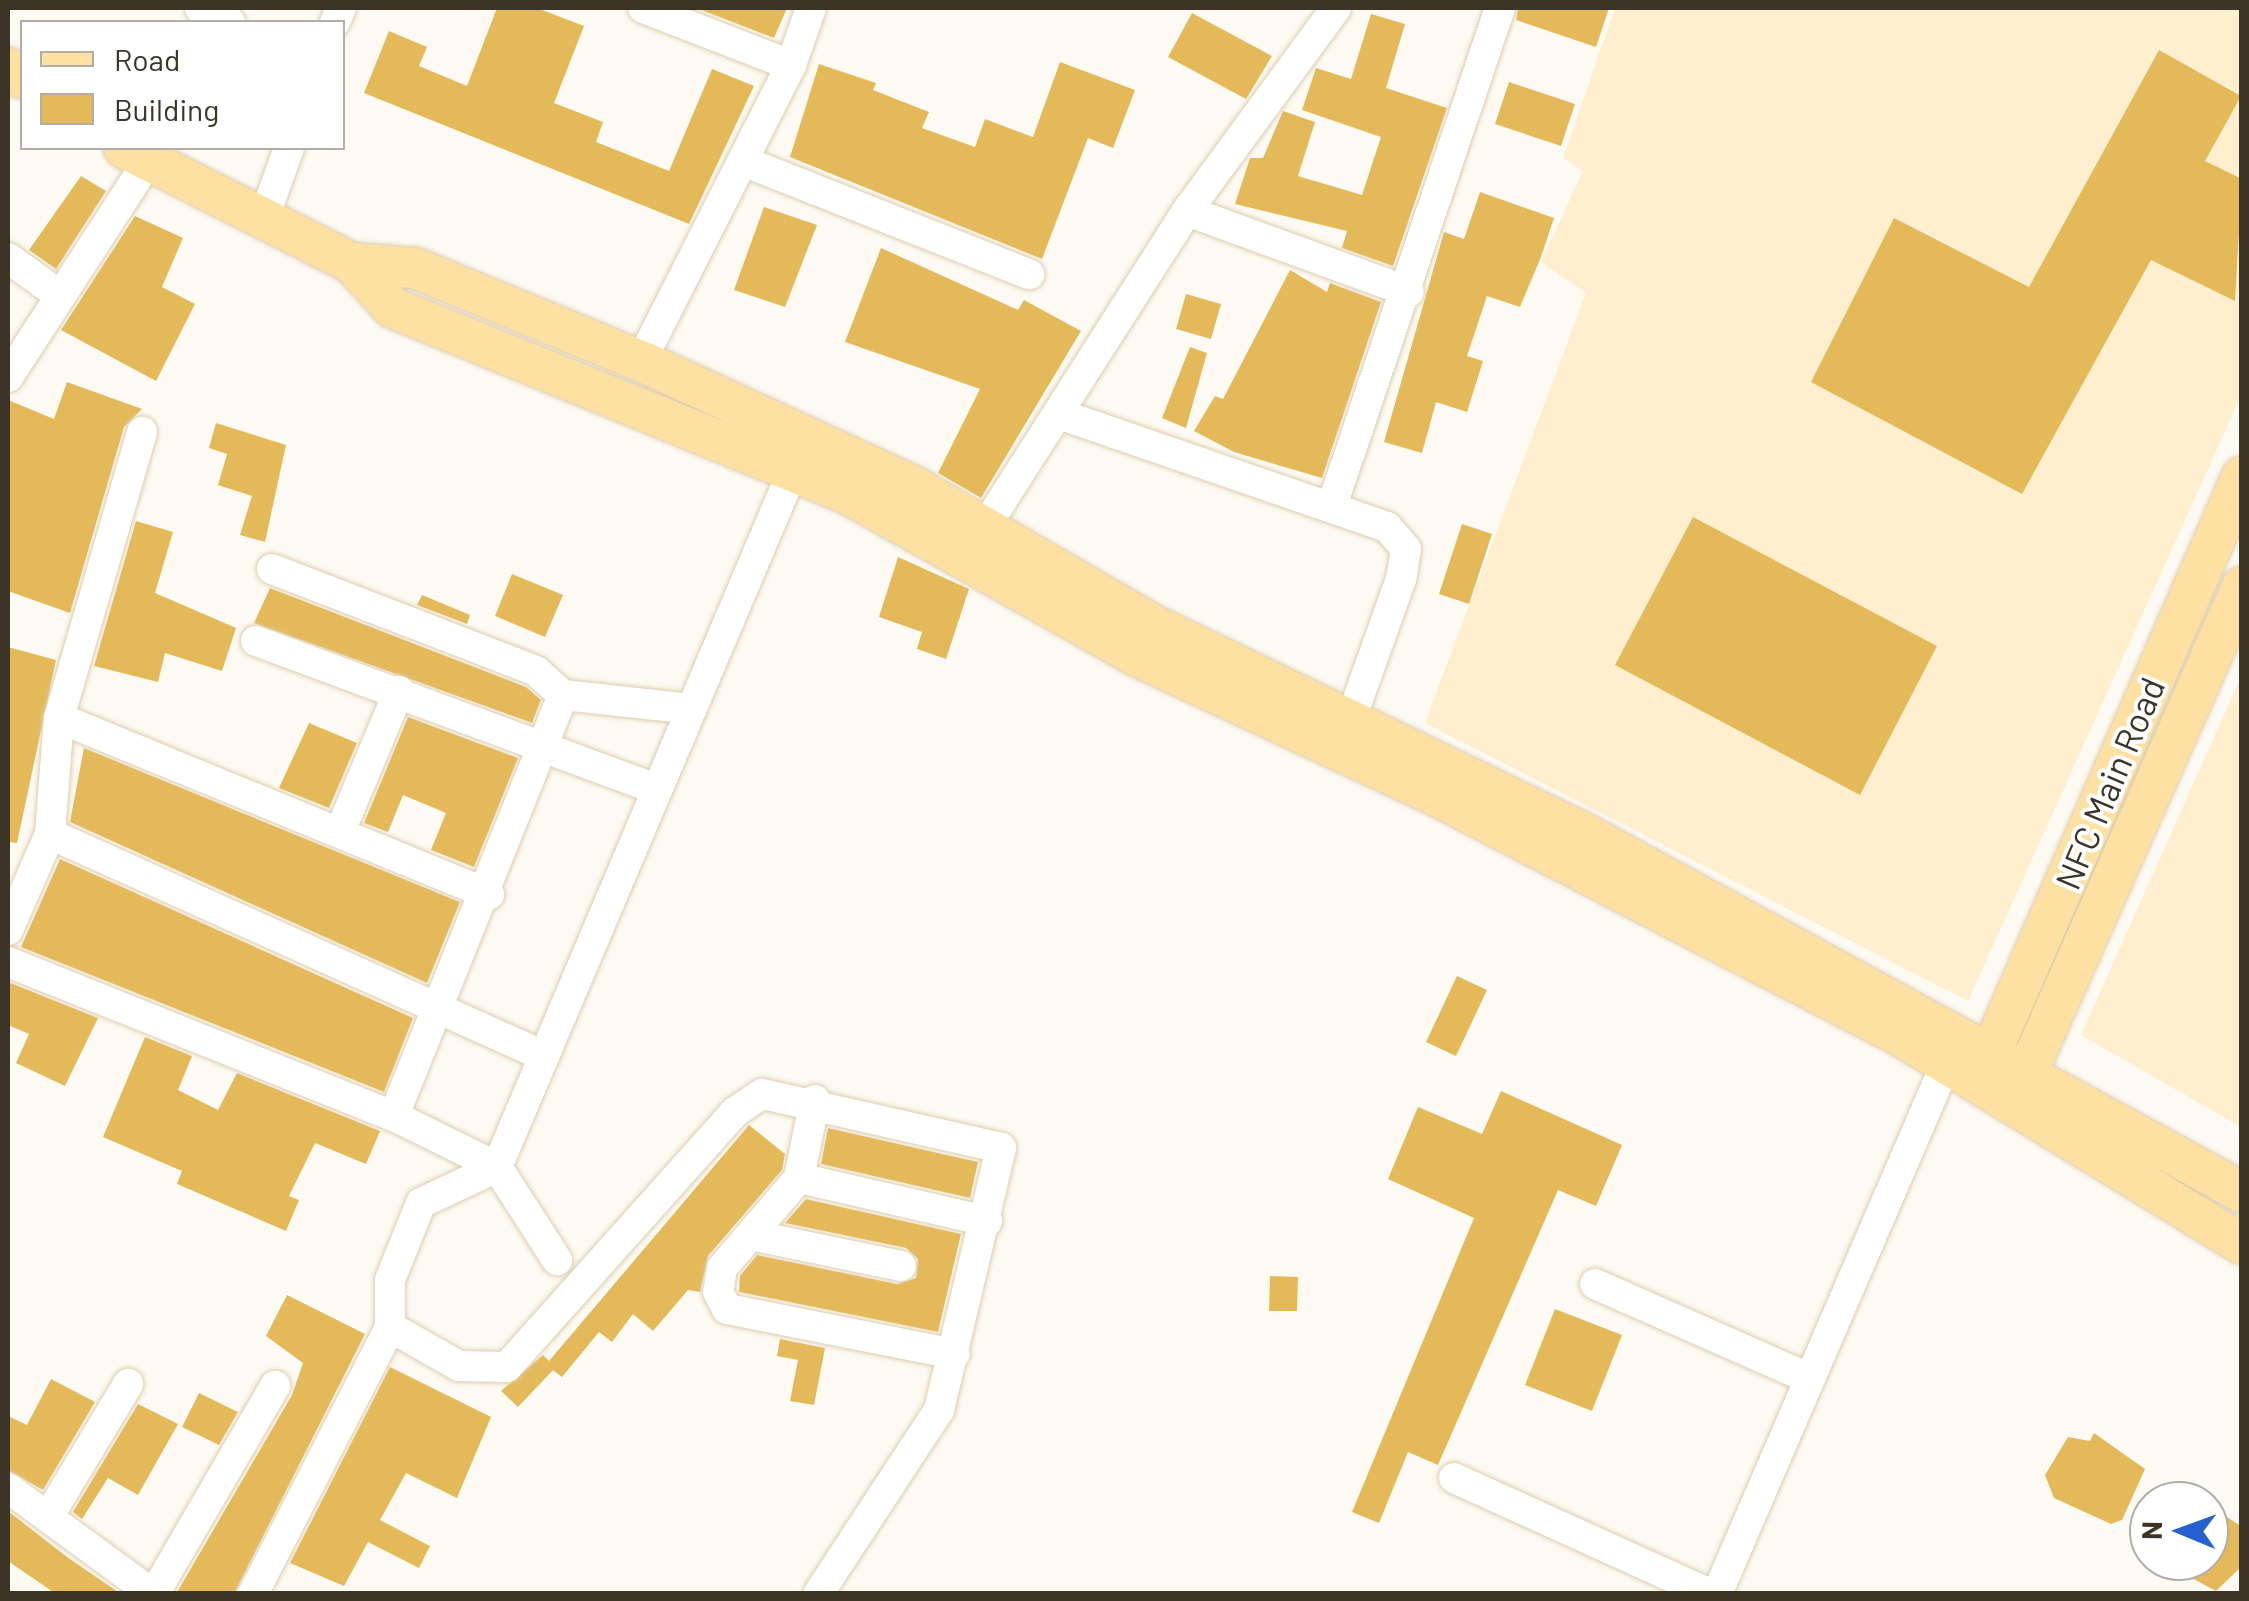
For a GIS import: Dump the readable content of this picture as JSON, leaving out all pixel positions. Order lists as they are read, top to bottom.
{
  "streets": {
    "main road": ["NFC Main Road"]
  },
  "legend": ["Road", "Building"],
  "north": "left"
}
